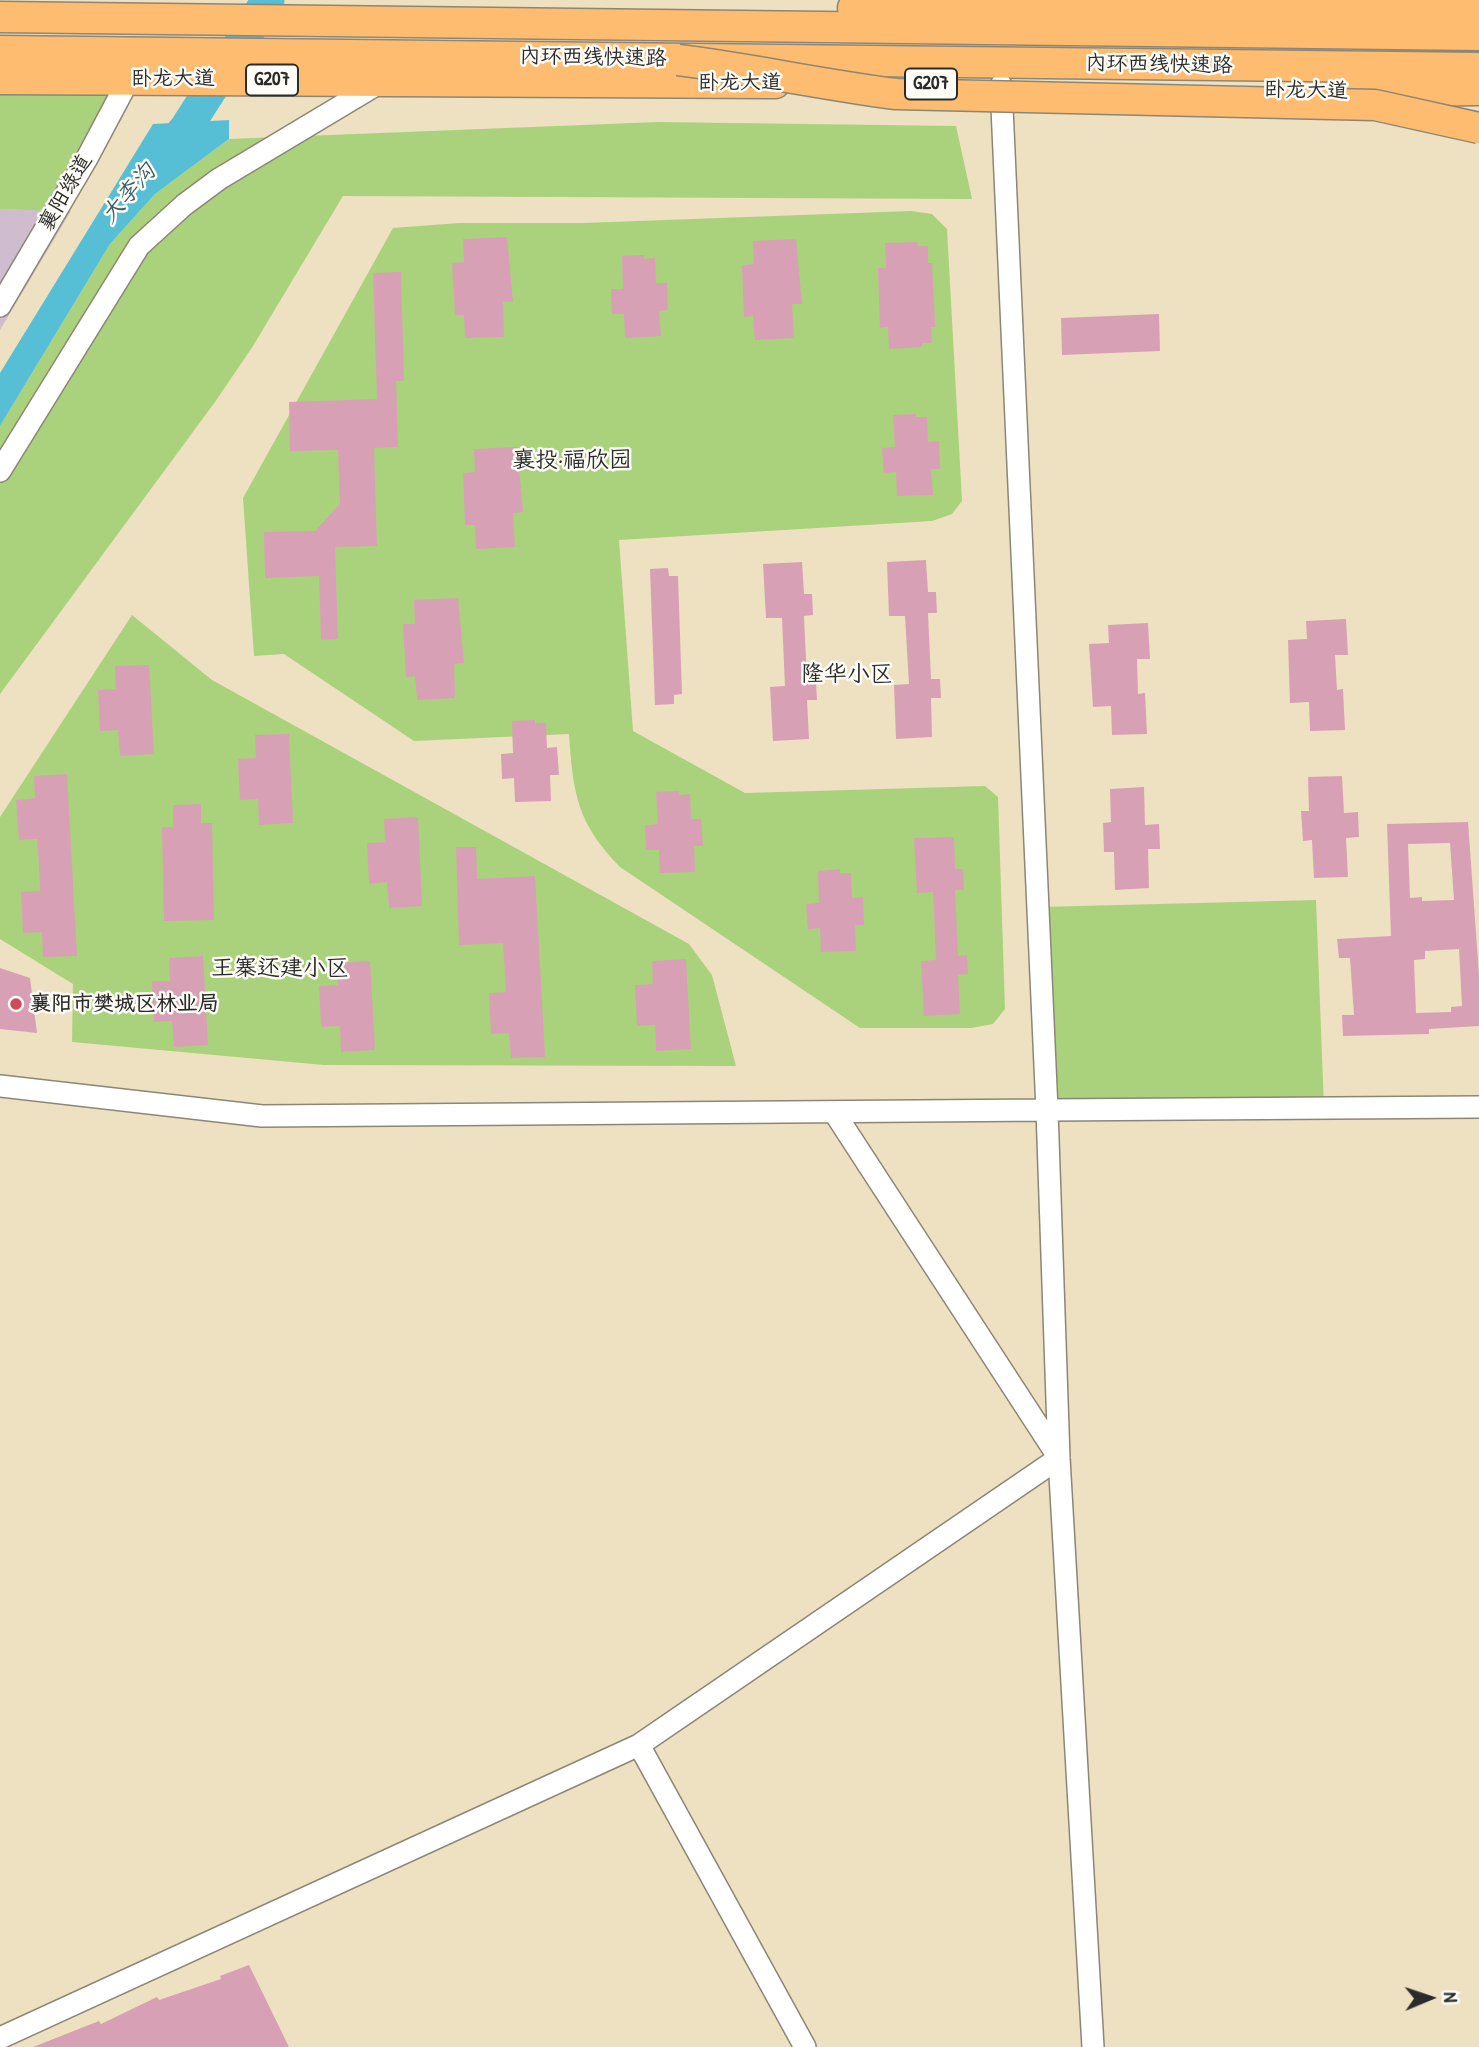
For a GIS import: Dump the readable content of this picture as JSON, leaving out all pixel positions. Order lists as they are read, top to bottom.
{
  "streets": {
    "highway": ["内环西线快速路", "卧龙大道", "G207"],
    "street": ["襄阳绿道"]
  },
  "crossings": [
    ["卧龙大道", "襄阳绿道"]
  ],
  "districts": ["襄投·福欣园", "隆华小区", "王寨还建小区"],
  "water": ["大李沟"],
  "places": ["襄阳市樊城区林业局"],
  "north": "right"
}
